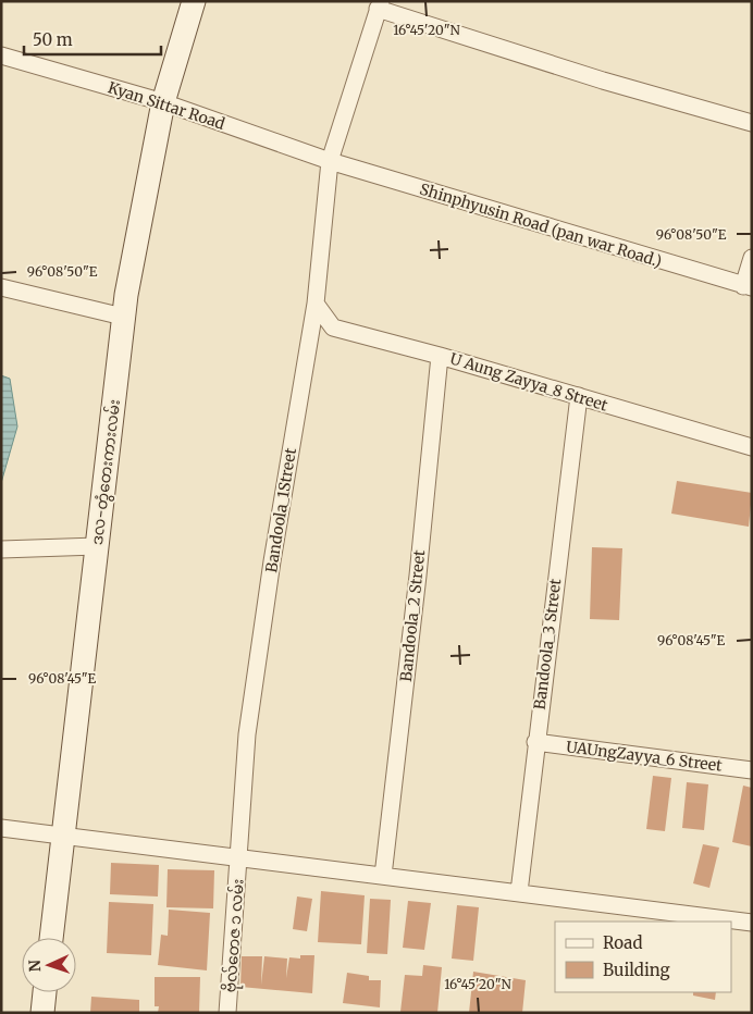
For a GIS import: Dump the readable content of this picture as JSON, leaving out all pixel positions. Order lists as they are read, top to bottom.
{
  "streets": {
    "main road": ["ဒလ-တွံတေးကားလမ်း"],
    "street": [
      "Kyan Sittar Road",
      "Shinphyusin Road (pan war Road.)",
      "U Aung Zayya_8 Street",
      "Bandoola_1Street",
      "Bandoola_2 Street",
      "Bandoola_3 Street",
      "UAUngZayya_6 Street",
      "ဗိုလ်တေဇ ၁ လမ်း"
    ]
  },
  "crossings": [
    ["Kyan Sittar Road", "Shinphyusin Road (pan war Road.)"],
    ["Kyan Sittar Road", "ဒလ-တွံတေးကားလမ်း"],
    ["Kyan Sittar Road", "Bandoola_1Street"],
    ["Shinphyusin Road (pan war Road.)", "Bandoola_1Street"],
    ["U Aung Zayya_8 Street", "Bandoola_1Street"],
    ["U Aung Zayya_8 Street", "Bandoola_2 Street"],
    ["U Aung Zayya_8 Street", "Bandoola_3 Street"],
    ["Bandoola_1Street", "ဗိုလ်တေဇ ၁ လမ်း"],
    ["Bandoola_3 Street", "UAUngZayya_6 Street"]
  ],
  "legend": ["Road", "Building"],
  "scale_bar": "50 m",
  "north": "left",
  "coordinates": ["16°45'20\"N", "96°08'50\"E", "96°08'45\"E"]
}
